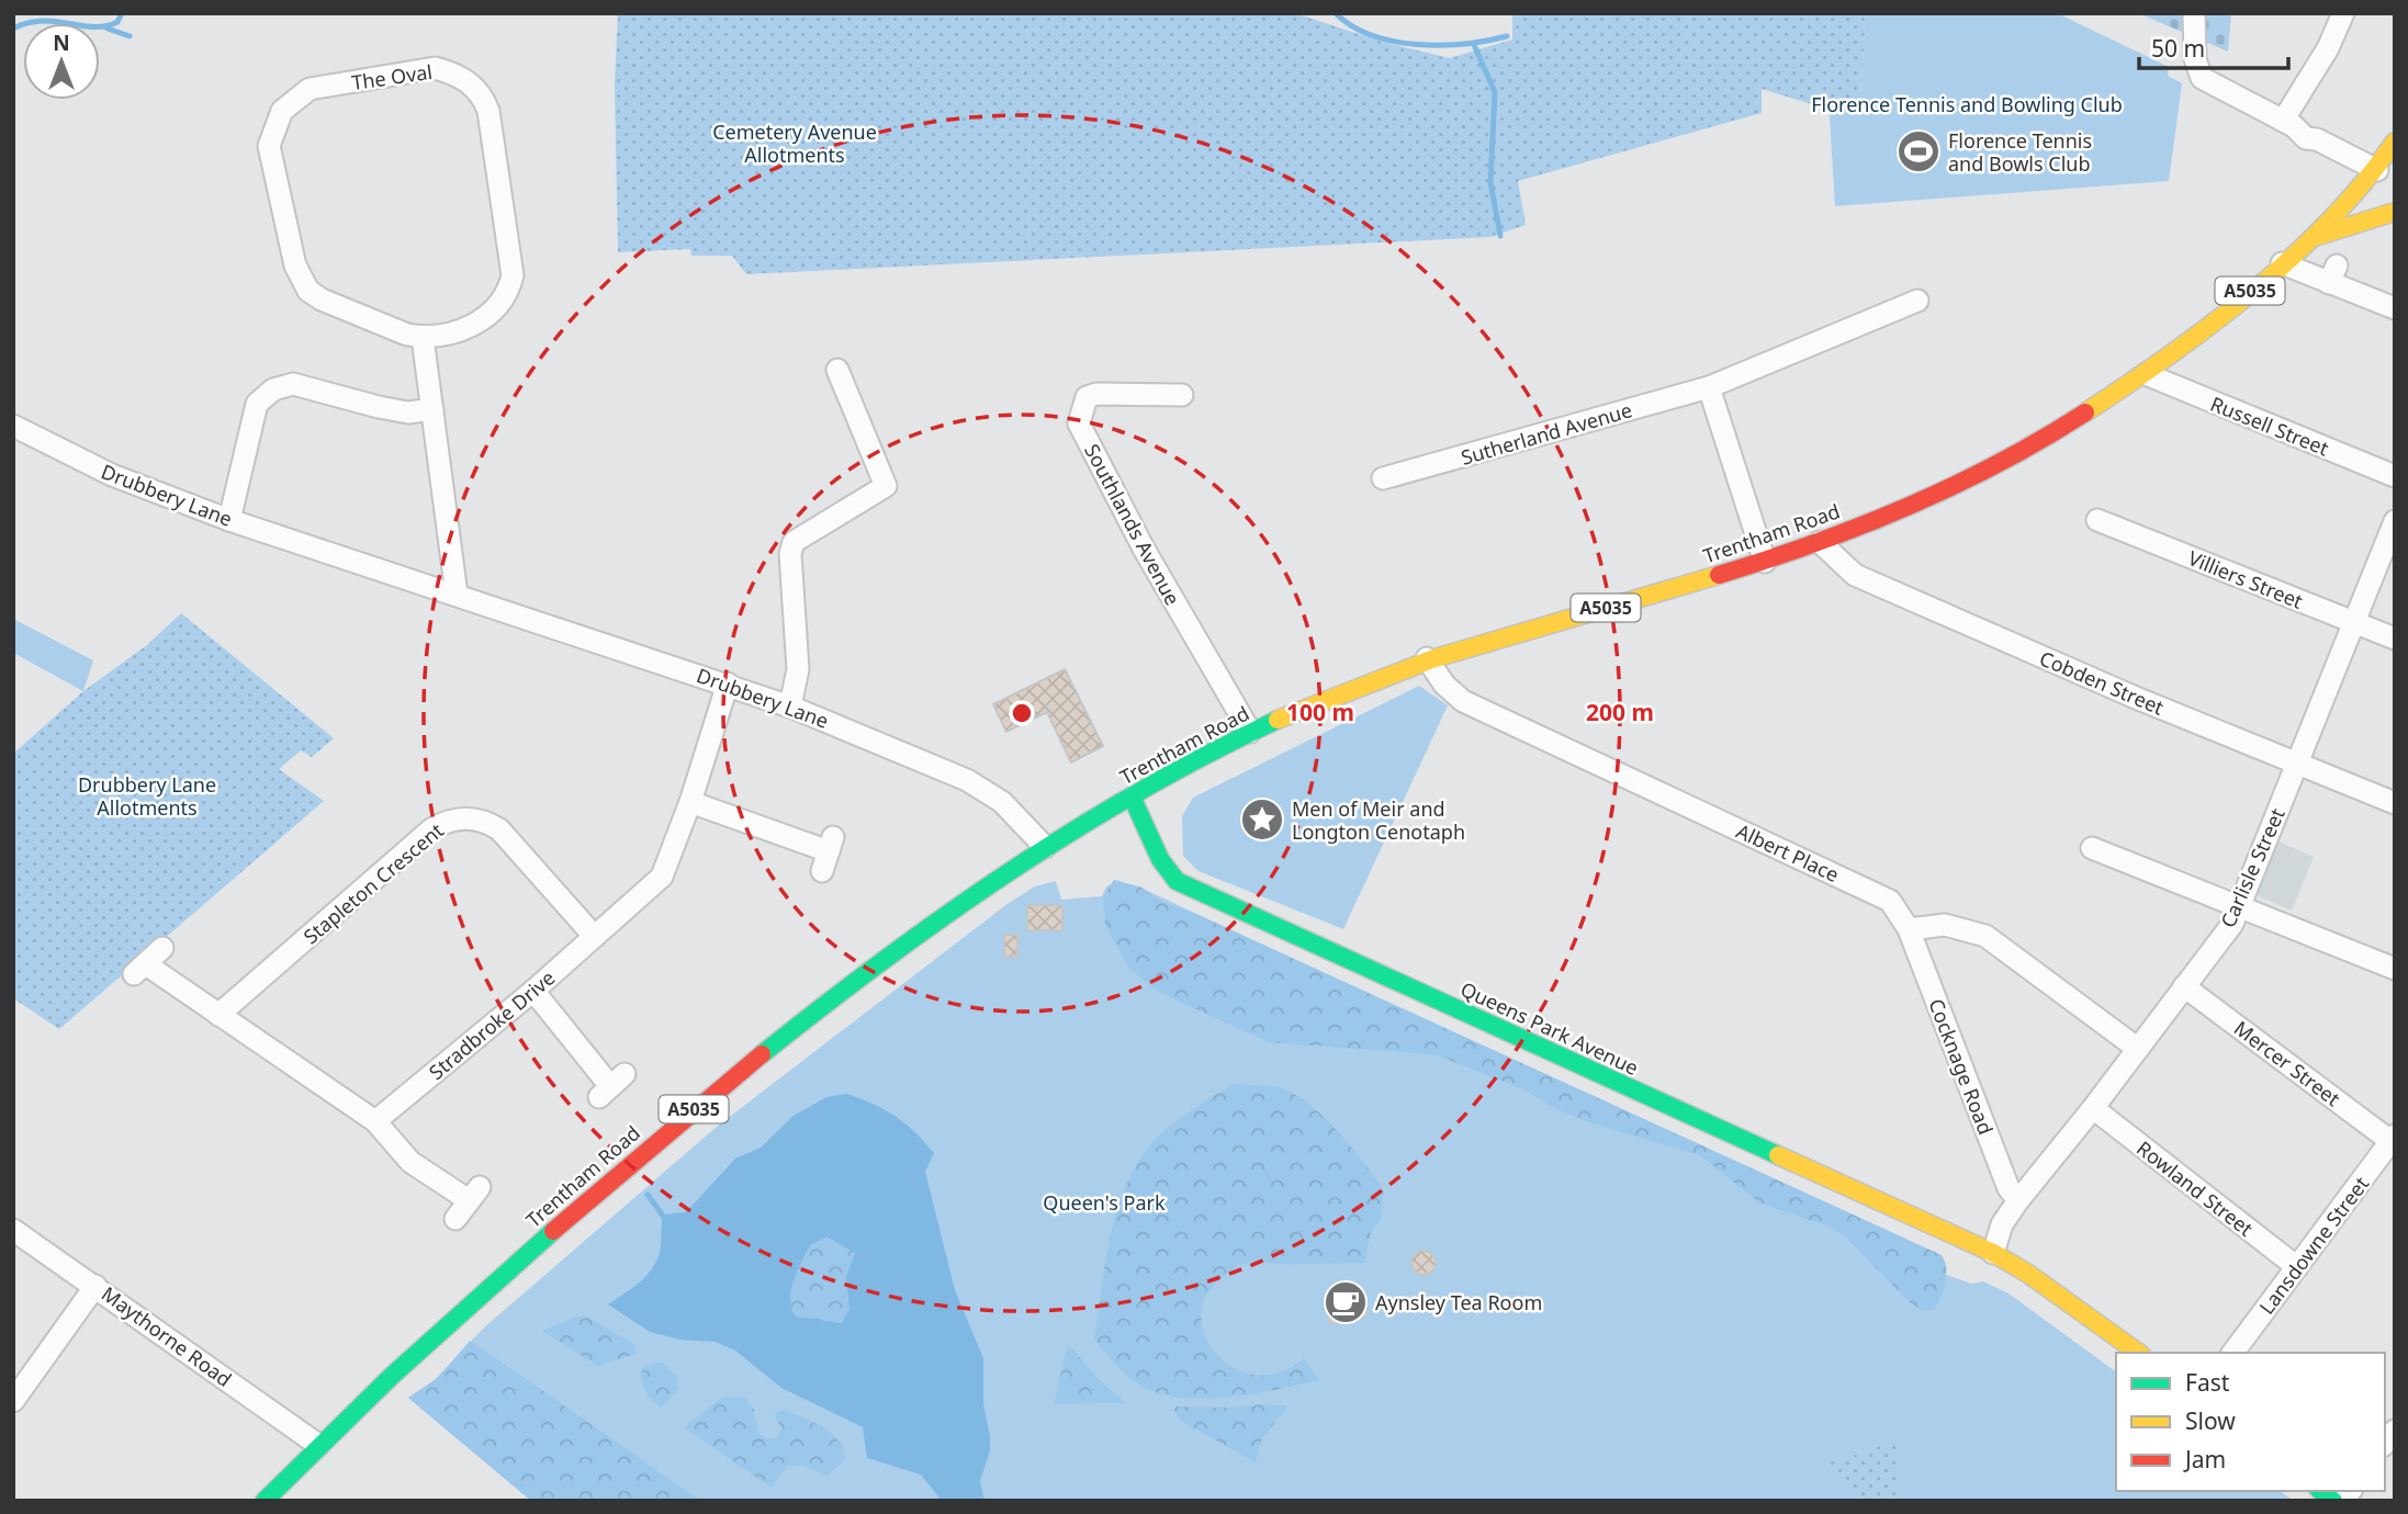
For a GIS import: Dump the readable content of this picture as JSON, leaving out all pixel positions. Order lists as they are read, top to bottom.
{
  "streets": {
    "main road": ["A5035", "Trentham Road", "Queens Park Avenue"],
    "street": [
      "The Oval",
      "Russell Street",
      "Sutherland Avenue",
      "Drubbery Lane",
      "Southlands Avenue",
      "Villiers Street",
      "Cobden Street",
      "Albert Place",
      "Carlisle Street",
      "Stapleton Crescent",
      "Stradbroke Drive",
      "Mercer Street",
      "Cocknage Road",
      "Rowland Street",
      "Lansdowne Street",
      "Maythorne Road"
    ]
  },
  "crossings": [
    ["Russell Street", "Trentham Road"],
    ["Drubbery Lane", "Trentham Road"],
    ["Drubbery Lane", "Stradbroke Drive"],
    ["Southlands Avenue", "Trentham Road"],
    ["Trentham Road", "Cobden Street"],
    ["Trentham Road", "Albert Place"],
    ["Trentham Road", "Queens Park Avenue"],
    ["Trentham Road", "Maythorne Road"],
    ["Villiers Street", "Carlisle Street"],
    ["Cobden Street", "Carlisle Street"],
    ["Albert Place", "Cocknage Road"],
    ["Carlisle Street", "Queens Park Avenue"],
    ["Carlisle Street", "Mercer Street"],
    ["Carlisle Street", "Cocknage Road"],
    ["Carlisle Street", "Rowland Street"],
    ["Stapleton Crescent", "Stradbroke Drive"],
    ["Mercer Street", "Lansdowne Street"],
    ["Rowland Street", "Lansdowne Street"]
  ],
  "parks": [
    "Florence Tennis and Bowling Club",
    "Cemetery Avenue Allotments",
    "Drubbery Lane Allotments",
    "Queen's Park"
  ],
  "places": {
    "sports": ["Florence Tennis and Bowls Club"],
    "place": ["Men of Meir and Longton Cenotaph"],
    "cafe": ["Aynsley Tea Room"]
  },
  "legend": ["Fast", "Slow", "Jam"],
  "scale_bar": "50 m",
  "north": "top",
  "rings": ["100 m", "200 m"]
}
